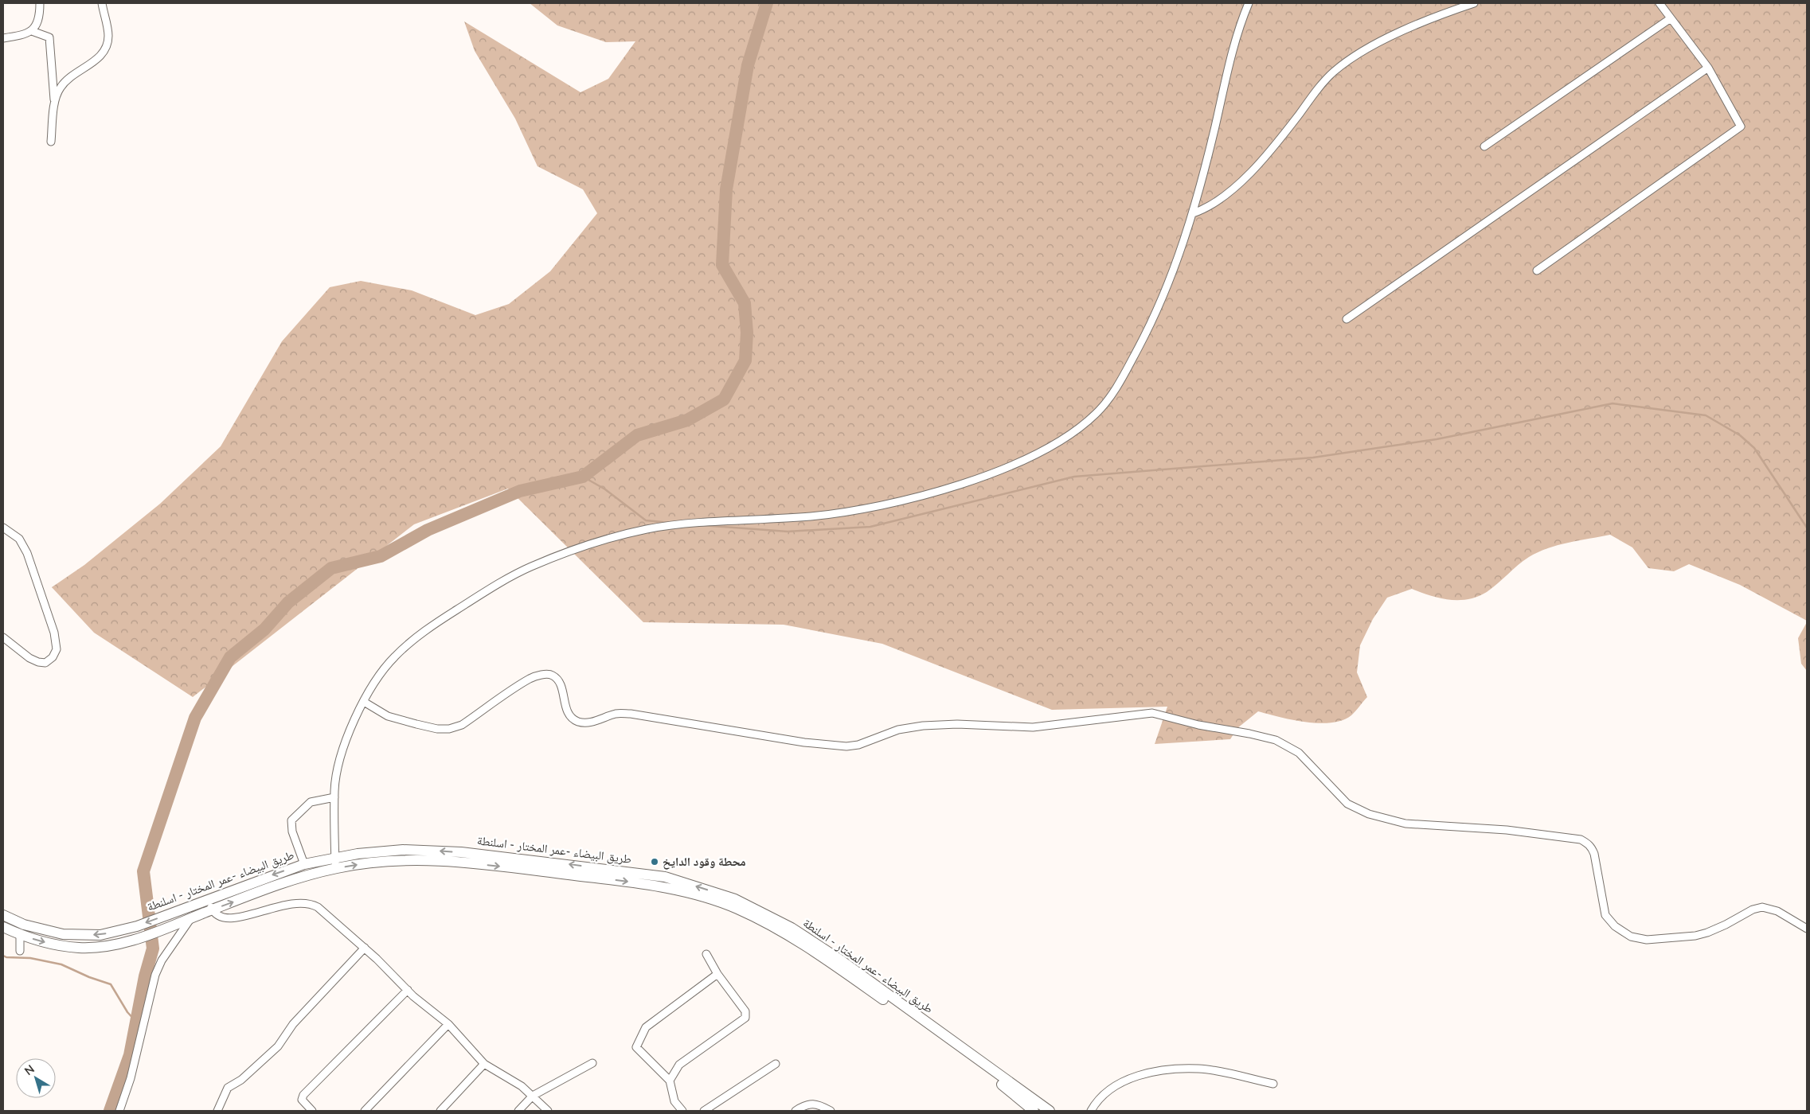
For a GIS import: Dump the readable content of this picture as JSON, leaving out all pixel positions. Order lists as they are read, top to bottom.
{
  "streets": {
    "main road": ["طريق البيضاء -عمر المختار - اسلنطة"]
  },
  "places": ["محطة وقود الدايخ"],
  "north": "top left"
}
